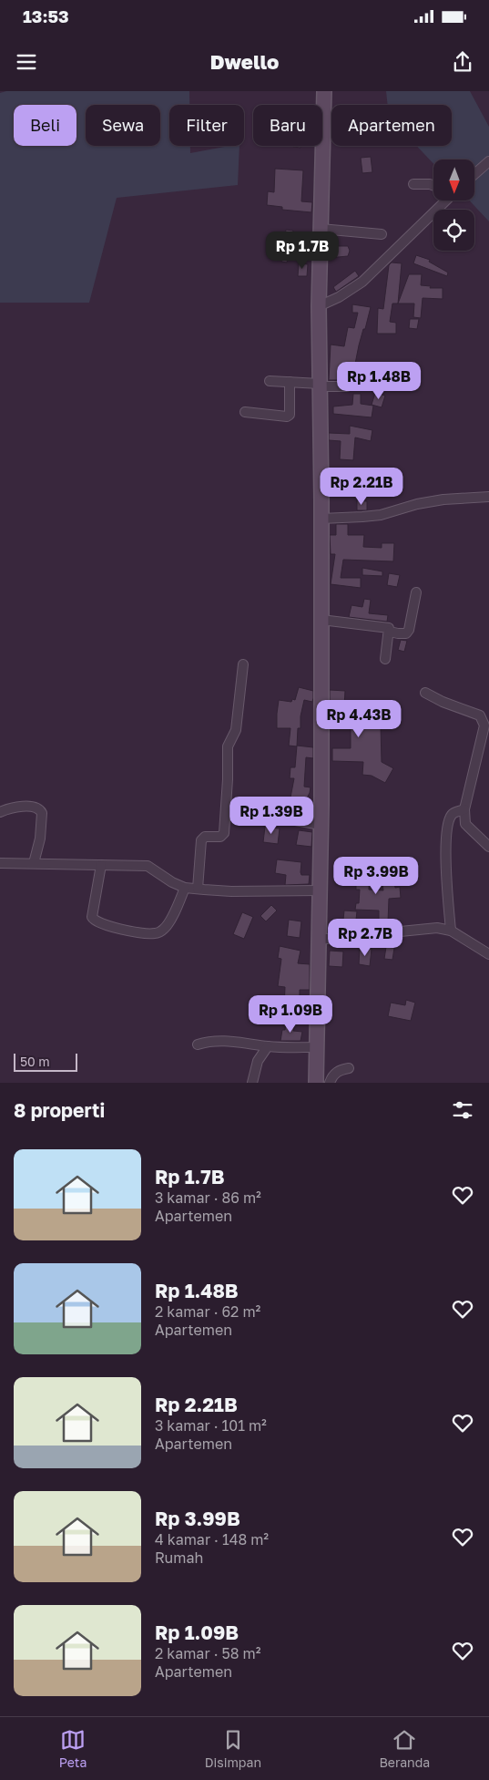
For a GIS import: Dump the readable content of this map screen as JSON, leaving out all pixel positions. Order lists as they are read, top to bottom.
{
  "scale_bar": "50 m",
  "north": "bottom",
  "page": {
    "status": "13:53",
    "header": "Dwello",
    "chip": [
      "Beli",
      "Sewa",
      "Filter",
      "Baru",
      "Apartemen"
    ],
    "price": [
      "Rp 1.7B",
      "Rp 1.48B",
      "Rp 2.21B",
      "Rp 4.43B",
      "Rp 1.39B",
      "Rp 3.99B",
      "Rp 2.7B",
      "Rp 1.09B"
    ],
    "scale": "50 m",
    "heading": "8 properti",
    "list": [
      {
        "name": "Rp 1.7B",
        "note": "3 kamar · 86 m² · Apartemen"
      },
      {
        "name": "Rp 1.48B",
        "note": "2 kamar · 62 m² · Apartemen"
      },
      {
        "name": "Rp 2.21B",
        "note": "3 kamar · 101 m² · Apartemen"
      },
      {
        "name": "Rp 3.99B",
        "note": "4 kamar · 148 m² · Rumah"
      },
      {
        "name": "Rp 1.09B",
        "note": "2 kamar · 58 m² · Apartemen"
      }
    ],
    "tabs": ["Peta", "Disimpan", "Beranda"]
  }
}
